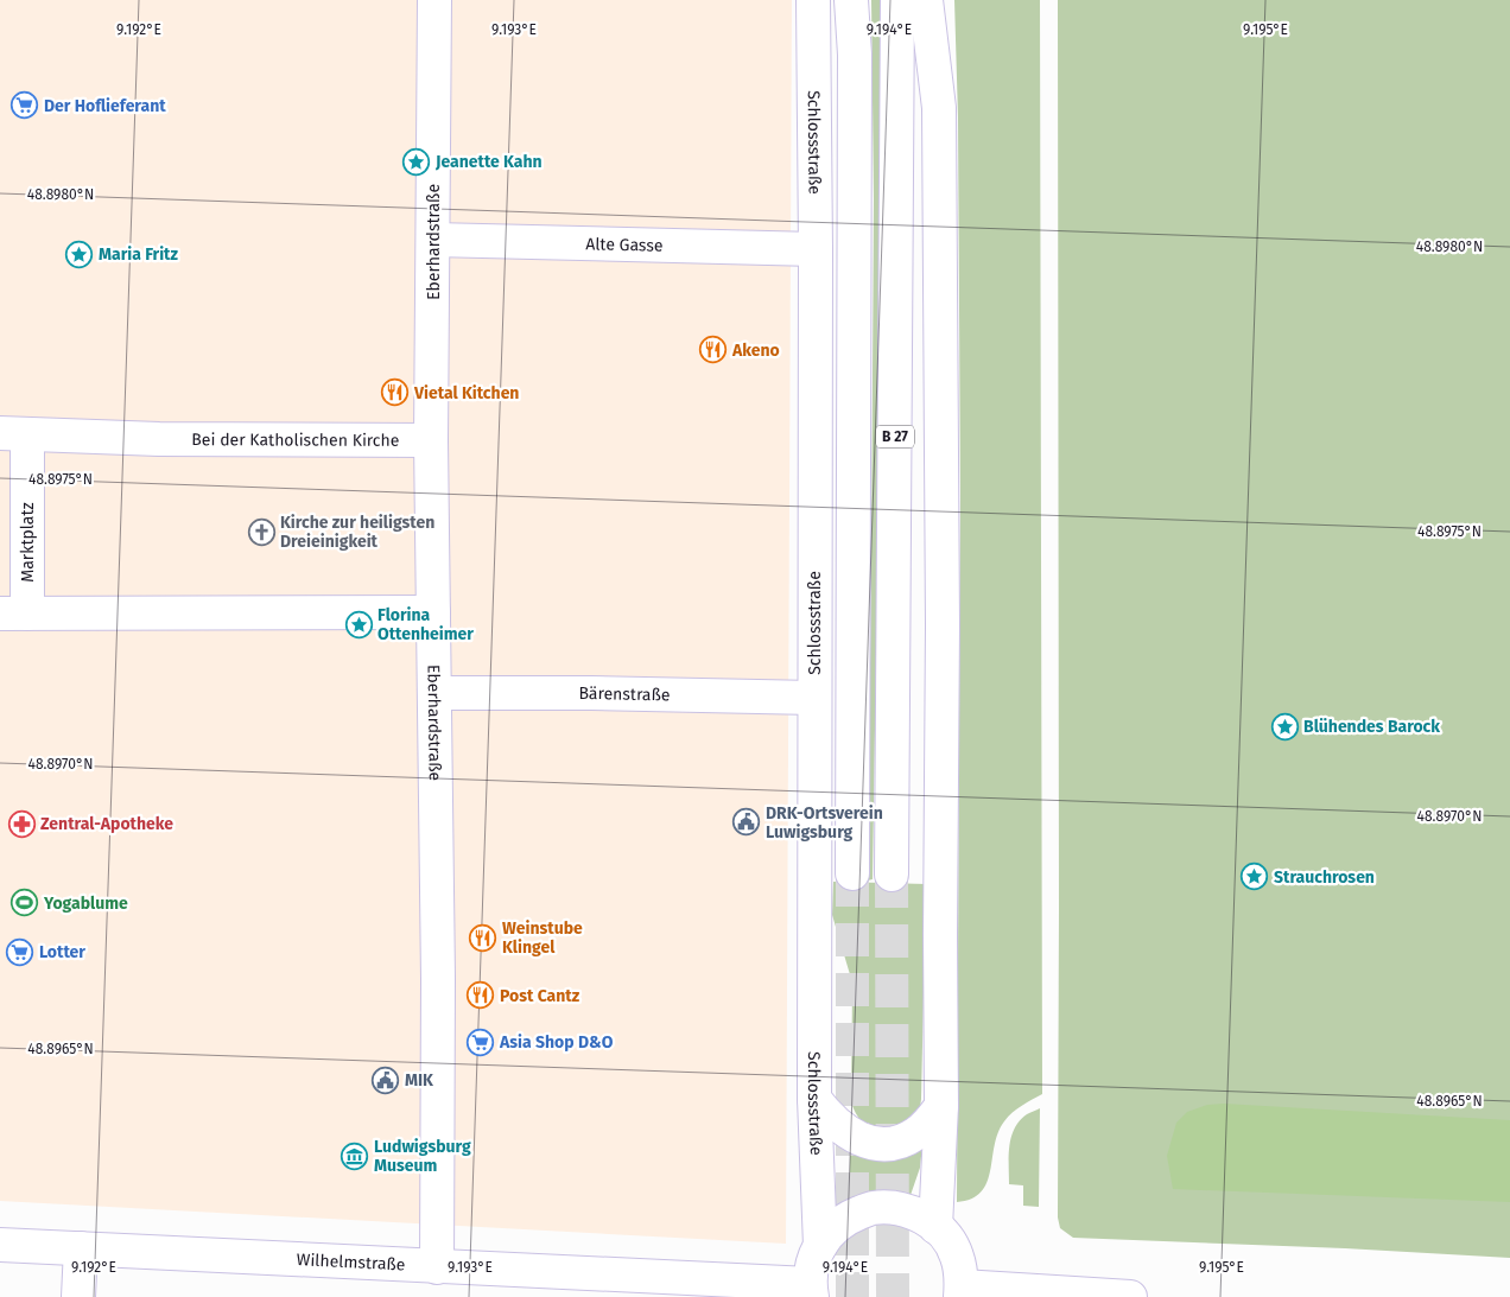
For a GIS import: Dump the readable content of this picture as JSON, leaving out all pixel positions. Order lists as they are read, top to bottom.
{
  "streets": {
    "main road": [
      "Schlossstraße",
      "Eberhardstraße",
      "Alte Gasse",
      "B 27",
      "Bei der Katholischen Kirche",
      "Marktplatz",
      "Bärenstraße",
      "Wilhelmstraße"
    ]
  },
  "crossings": [
    ["Schlossstraße", "Alte Gasse"],
    ["Schlossstraße", "Bärenstraße"],
    ["Eberhardstraße", "Alte Gasse"],
    ["Eberhardstraße", "Bei der Katholischen Kirche"],
    ["Eberhardstraße", "Marktplatz"],
    ["Eberhardstraße", "Bärenstraße"],
    ["Eberhardstraße", "Wilhelmstraße"],
    ["Bei der Katholischen Kirche", "Marktplatz"]
  ],
  "places": {
    "supermarket": ["Der Hoflieferant", "Lotter", "Asia Shop D&O"],
    "place": [
      "Jeanette Kahn",
      "Maria Fritz",
      "Florina Ottenheimer",
      "Blühendes Barock",
      "Strauchrosen"
    ],
    "restaurant": [
      "Akeno",
      "Vietal Kitchen",
      "Weinstube Klingel",
      "Post Cantz"
    ],
    "church": ["Kirche zur heiligsten Dreieinigkeit"],
    "public building": ["DRK-Ortsverein Luwigsburg", "MIK"],
    "pharmacy": ["Zentral-Apotheke"],
    "sports": ["Yogablume"],
    "museum": ["Ludwigsburg Museum"]
  },
  "coordinates": [
    "9.192°E",
    "9.193°E",
    "9.194°E",
    "9.195°E",
    "48.8980°N",
    "48.8975°N",
    "48.8970°N",
    "48.8965°N"
  ]
}
